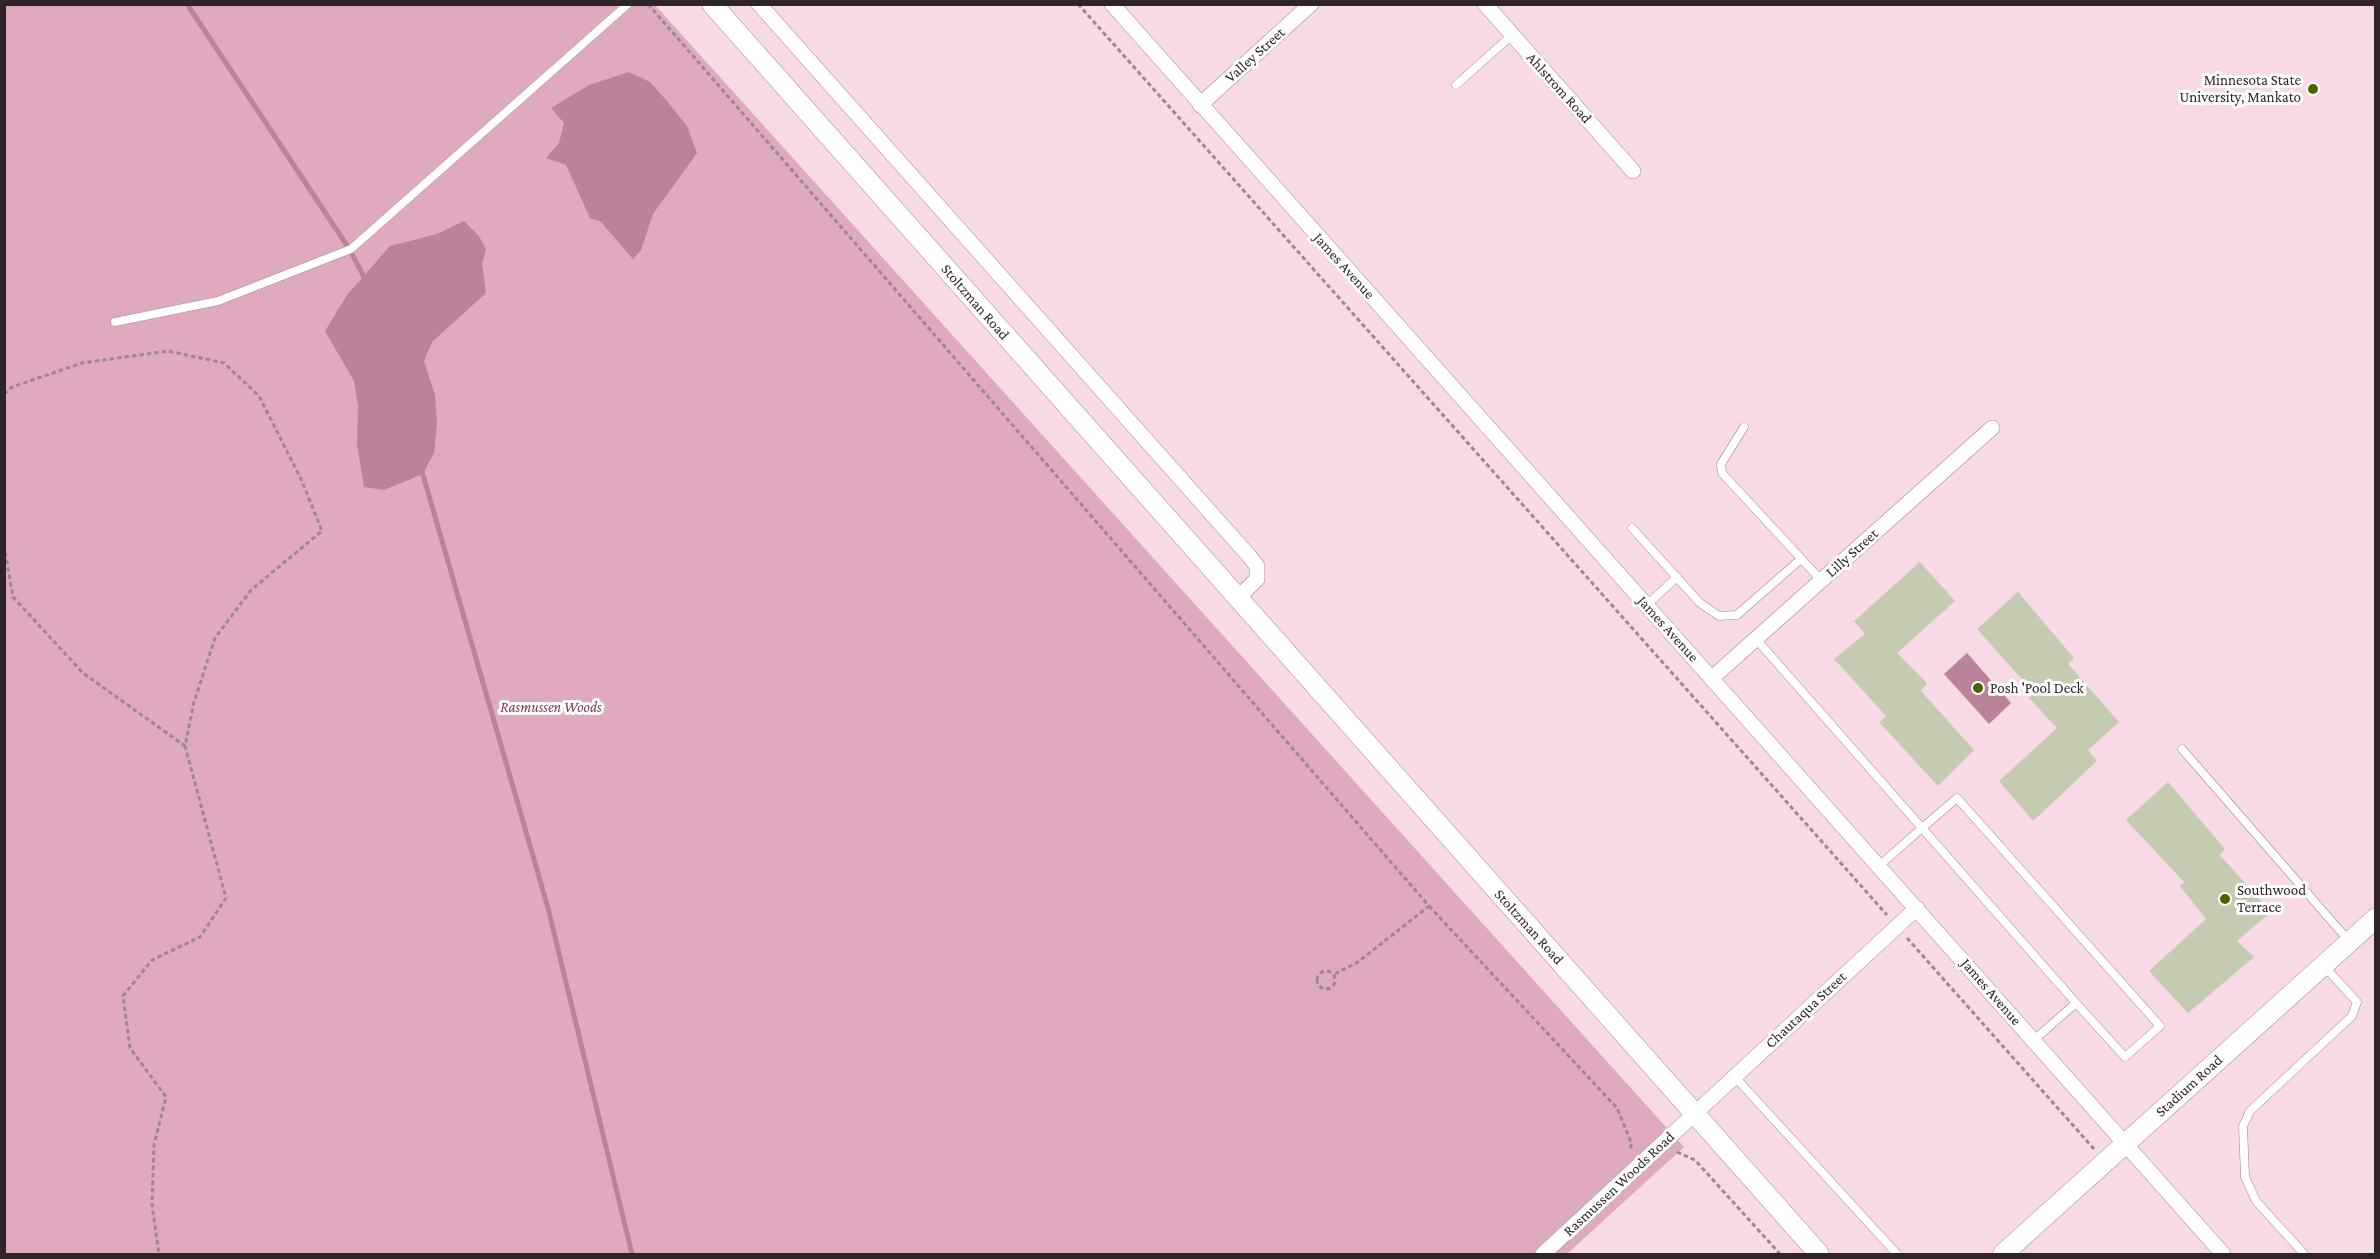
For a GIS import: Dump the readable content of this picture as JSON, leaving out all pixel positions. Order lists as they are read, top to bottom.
{
  "streets": {
    "street": [
      "Valley Street",
      "Ahlstrom Road",
      "James Avenue",
      "Stoltzman Road",
      "Lilly Street",
      "Chautaqua Street",
      "Stadium Road",
      "Rasmussen Woods Road"
    ]
  },
  "crossings": [
    ["Valley Street", "James Avenue"],
    ["James Avenue", "Lilly Street"],
    ["James Avenue", "Chautaqua Street"],
    ["James Avenue", "Stadium Road"],
    ["Stoltzman Road", "Chautaqua Street"],
    ["Stoltzman Road", "Rasmussen Woods Road"],
    ["Chautaqua Street", "Rasmussen Woods Road"]
  ],
  "parks": ["Rasmussen Woods"],
  "places": ["Minnesota State University, Mankato", "Posh 'Pool Deck", "Southwood Terrace"]
}
